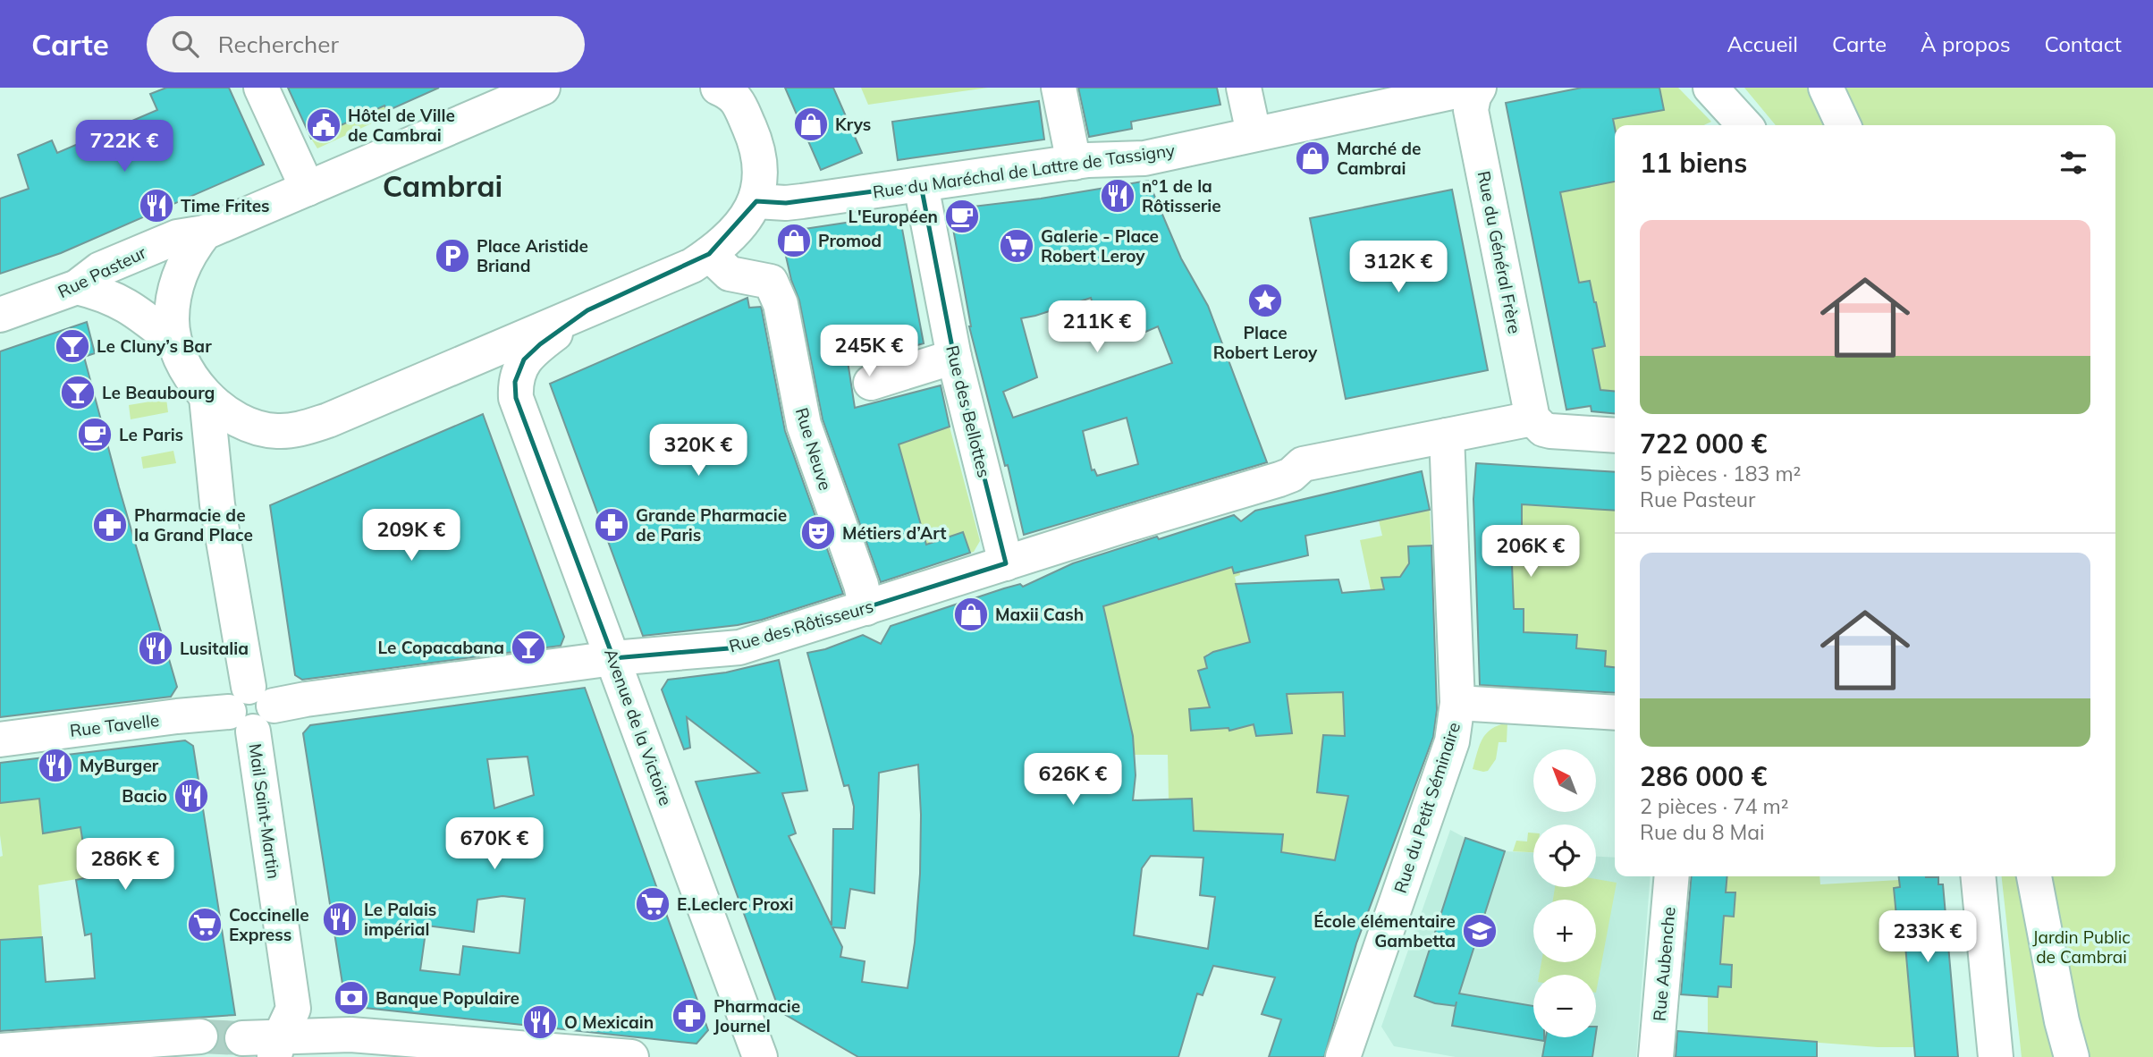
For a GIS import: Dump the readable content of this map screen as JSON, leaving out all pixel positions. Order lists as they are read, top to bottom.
{
  "streets": {
    "street": [
      "Rue du Maréchal de Lattre de Tassigny",
      "Rue du Général Frère",
      "Rue Pasteur",
      "Rue des Bellottes",
      "Rue Neuve",
      "Rue des Rôtisseurs",
      "Rue Tavelle",
      "Avenue de la Victoire",
      "Rue du Petit Séminaire",
      "Mail Saint-Martin",
      "Rue Aubenche"
    ]
  },
  "crossings": [
    ["Rue du Maréchal de Lattre de Tassigny", "Rue des Bellottes"],
    ["Rue des Bellottes", "Rue des Rôtisseurs"],
    ["Rue Neuve", "Rue des Rôtisseurs"],
    ["Rue des Rôtisseurs", "Rue Tavelle"],
    ["Rue des Rôtisseurs", "Avenue de la Victoire"],
    ["Rue des Rôtisseurs", "Rue du Petit Séminaire"],
    ["Rue des Rôtisseurs", "Mail Saint-Martin"],
    ["Rue Tavelle", "Mail Saint-Martin"]
  ],
  "districts": ["Cambrai"],
  "parks": ["Jardin Public de Cambrai"],
  "places": {
    "shop": [
      "Krys",
      "Marché de Cambrai",
      "Promod",
      "Maxii Cash"
    ],
    "public building": ["Hôtel de Ville de Cambrai"],
    "restaurant": [
      "n°1 de la Rôtisserie",
      "Time Frites",
      "Lusitalia",
      "MyBurger",
      "Bacio",
      "Le Palais impérial",
      "O Mexicain"
    ],
    "cafe": ["L'Européen", "Le Paris"],
    "supermarket": ["Galerie - Place Robert Leroy", "E.Leclerc Proxi", "Coccinelle Express"],
    "parking": ["Place Aristide Briand"],
    "place": ["Place Robert Leroy"],
    "bar": ["Le Cluny’s Bar", "Le Beaubourg", "Le Copacabana"],
    "pharmacy": ["Pharmacie de la Grand Place", "Grande Pharmacie de Paris", "Pharmacie Journel"],
    "theatre": ["Métiers d’Art"],
    "school or university": ["École élémentaire Gambetta"],
    "bank": ["Banque Populaire"]
  },
  "north": "top left",
  "page": {
    "header": "Carte",
    "search": "Rechercher",
    "nav": [
      "Accueil",
      "Carte",
      "À propos",
      "Contact"
    ],
    "price": [
      "722K €",
      "312K €",
      "211K €",
      "245K €",
      "320K €",
      "209K €",
      "206K €",
      "626K €",
      "670K €",
      "286K €",
      "233K €"
    ],
    "heading": "11 biens",
    "list": [
      {
        "name": "722 000 €",
        "note": "5 pièces · 183 m² · Rue Pasteur"
      },
      {
        "name": "286 000 €",
        "note": "2 pièces · 74 m² · Rue du 8 Mai"
      }
    ],
    "map_buttons": ["+", "−"]
  }
}
